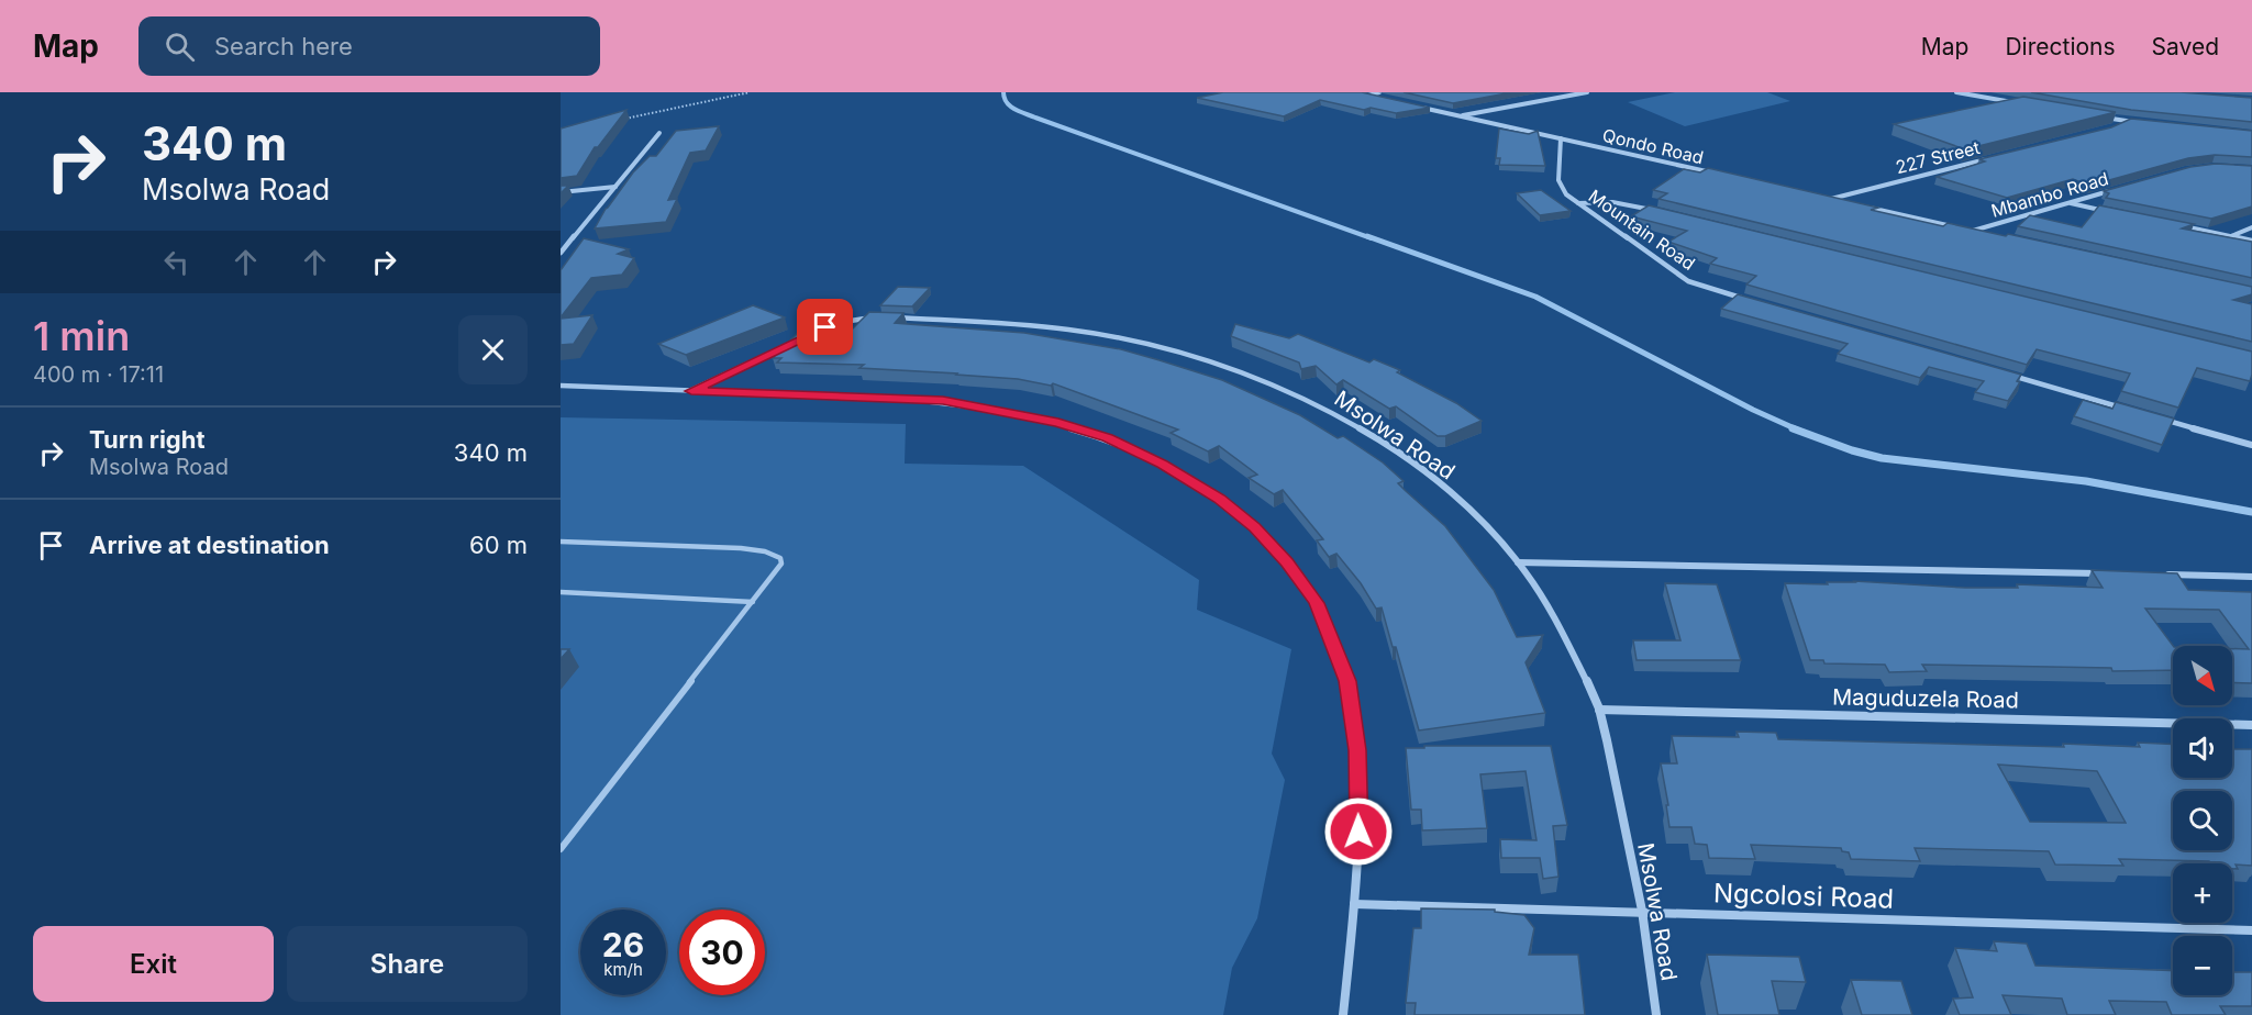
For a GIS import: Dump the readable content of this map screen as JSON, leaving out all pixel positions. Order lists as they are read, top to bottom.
{
  "streets": {
    "street": [
      "Qondo Road",
      "227 Street",
      "Mbambo Road",
      "Mountain Road",
      "Msolwa Road",
      "Maguduzela Road",
      "Ngcolosi Road"
    ]
  },
  "crossings": [
    ["Qondo Road", "Mountain Road"],
    ["Msolwa Road", "Maguduzela Road"],
    ["Msolwa Road", "Ngcolosi Road"]
  ],
  "north": "bottom right",
  "page": {
    "header": "Map",
    "search": "Search here",
    "nav": ["Map", "Directions", "Saved"],
    "turn": ["340 m", "Msolwa Road"],
    "heading": ["1 min", "400 m · 17:11"],
    "list": [
      {
        "name": "Turn right",
        "note": "Msolwa Road",
        "value": "340 m"
      },
      {
        "name": "Arrive at destination",
        "value": "60 m"
      }
    ],
    "map_buttons": ["+", "−"],
    "speed": "26 km/h",
    "limit": "30",
    "buttons": ["Exit", "Share"]
  }
}
